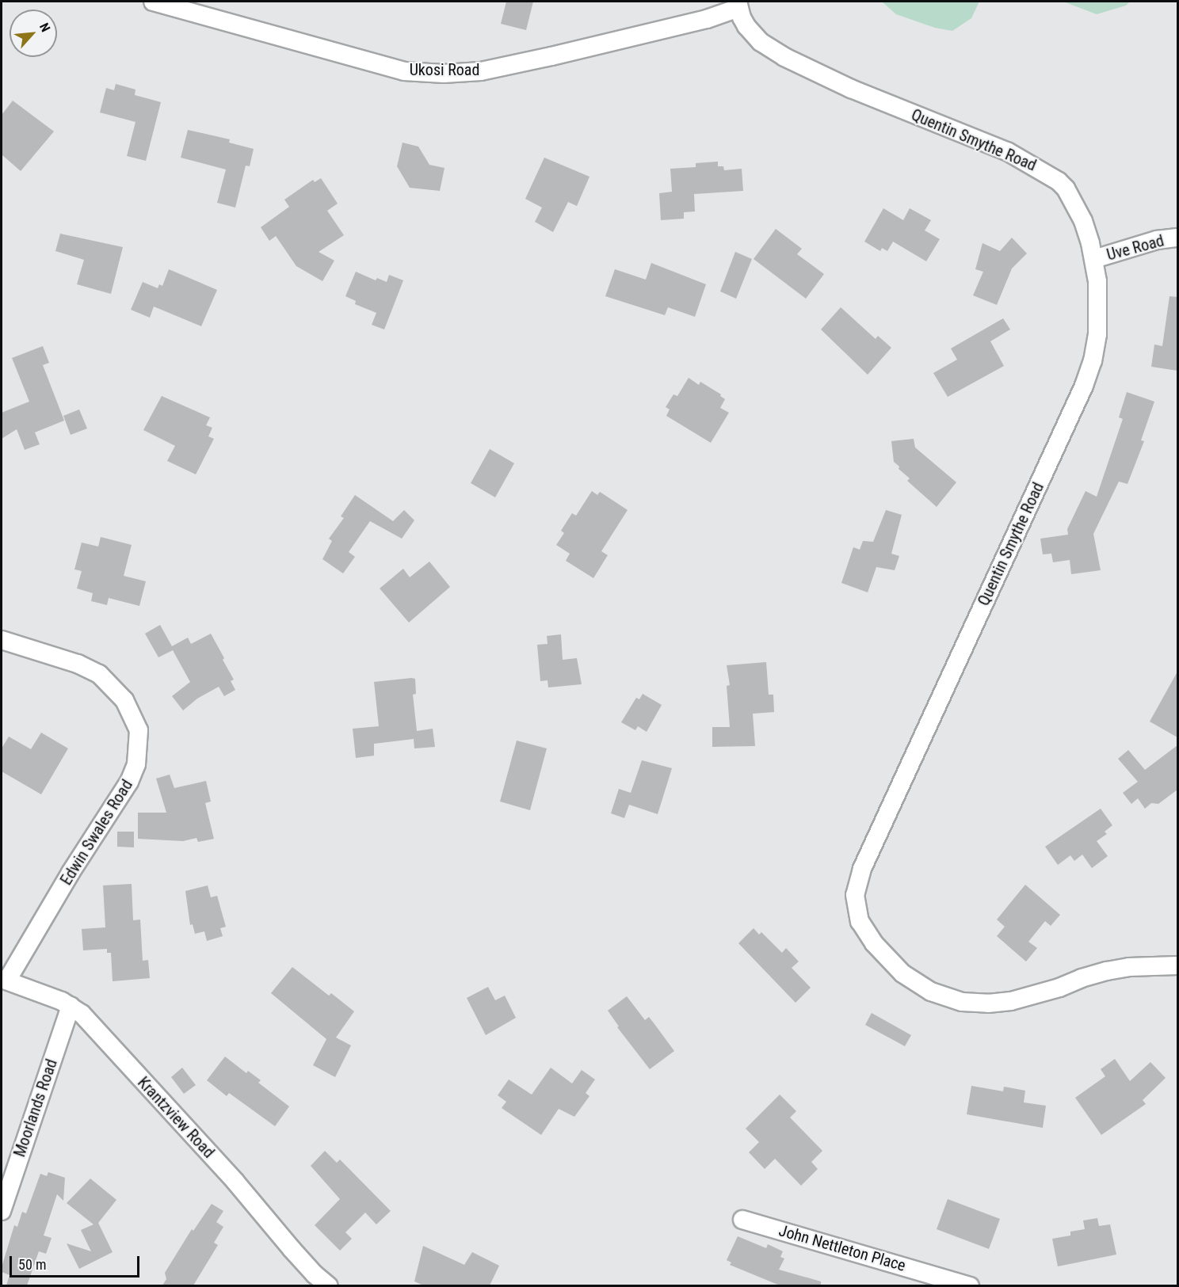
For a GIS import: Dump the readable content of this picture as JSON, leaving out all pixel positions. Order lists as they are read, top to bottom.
{
  "streets": {
    "street": [
      "Ukosi Road",
      "Quentin Smythe Road",
      "Uve Road",
      "Edwin Swales Road",
      "Moorlands Road",
      "Krantzview Road",
      "John Nettleton Place"
    ]
  },
  "crossings": [
    ["Ukosi Road", "Quentin Smythe Road"],
    ["Quentin Smythe Road", "Uve Road"],
    ["Edwin Swales Road", "Krantzview Road"],
    ["Moorlands Road", "Krantzview Road"]
  ],
  "scale_bar": "50 m",
  "north": "top right"
}
